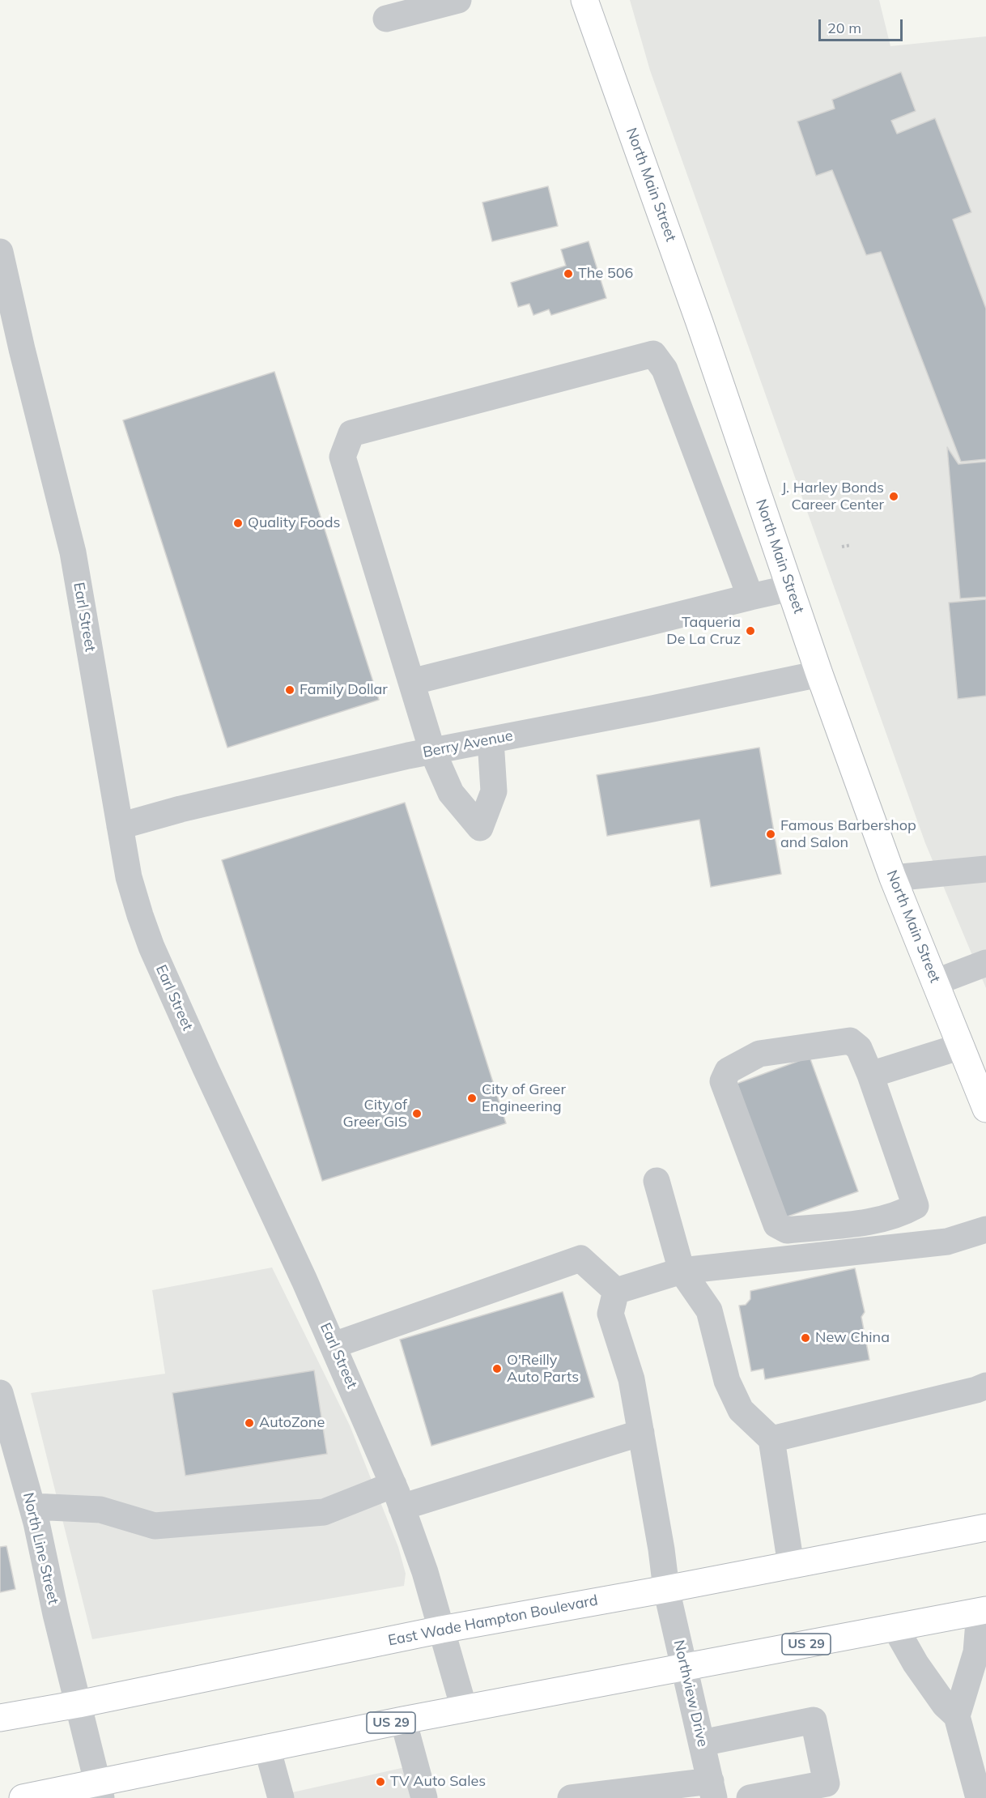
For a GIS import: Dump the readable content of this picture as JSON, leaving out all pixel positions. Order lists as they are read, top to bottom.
{
  "streets": {
    "main road": ["North Main Street", "East Wade Hampton Boulevard", "US 29"],
    "street": [
      "Earl Street",
      "Berry Avenue",
      "North Line Street",
      "Northview Drive"
    ]
  },
  "crossings": [
    ["North Main Street", "Berry Avenue"],
    ["Earl Street", "Berry Avenue"],
    ["Earl Street", "East Wade Hampton Boulevard"],
    ["Earl Street", "US 29"],
    ["North Line Street", "East Wade Hampton Boulevard"],
    ["North Line Street", "US 29"],
    ["East Wade Hampton Boulevard", "Northview Drive"],
    ["US 29", "Northview Drive"]
  ],
  "places": [
    "The 506",
    "J. Harley Bonds Career Center",
    "Quality Foods",
    "Taqueria De La Cruz",
    "Family Dollar",
    "Famous Barbershop and Salon",
    "City of Greer Engineering",
    "City of Greer GIS",
    "New China",
    "O'Reilly Auto Parts",
    "AutoZone",
    "TV Auto Sales"
  ],
  "scale_bar": "20 m"
}
